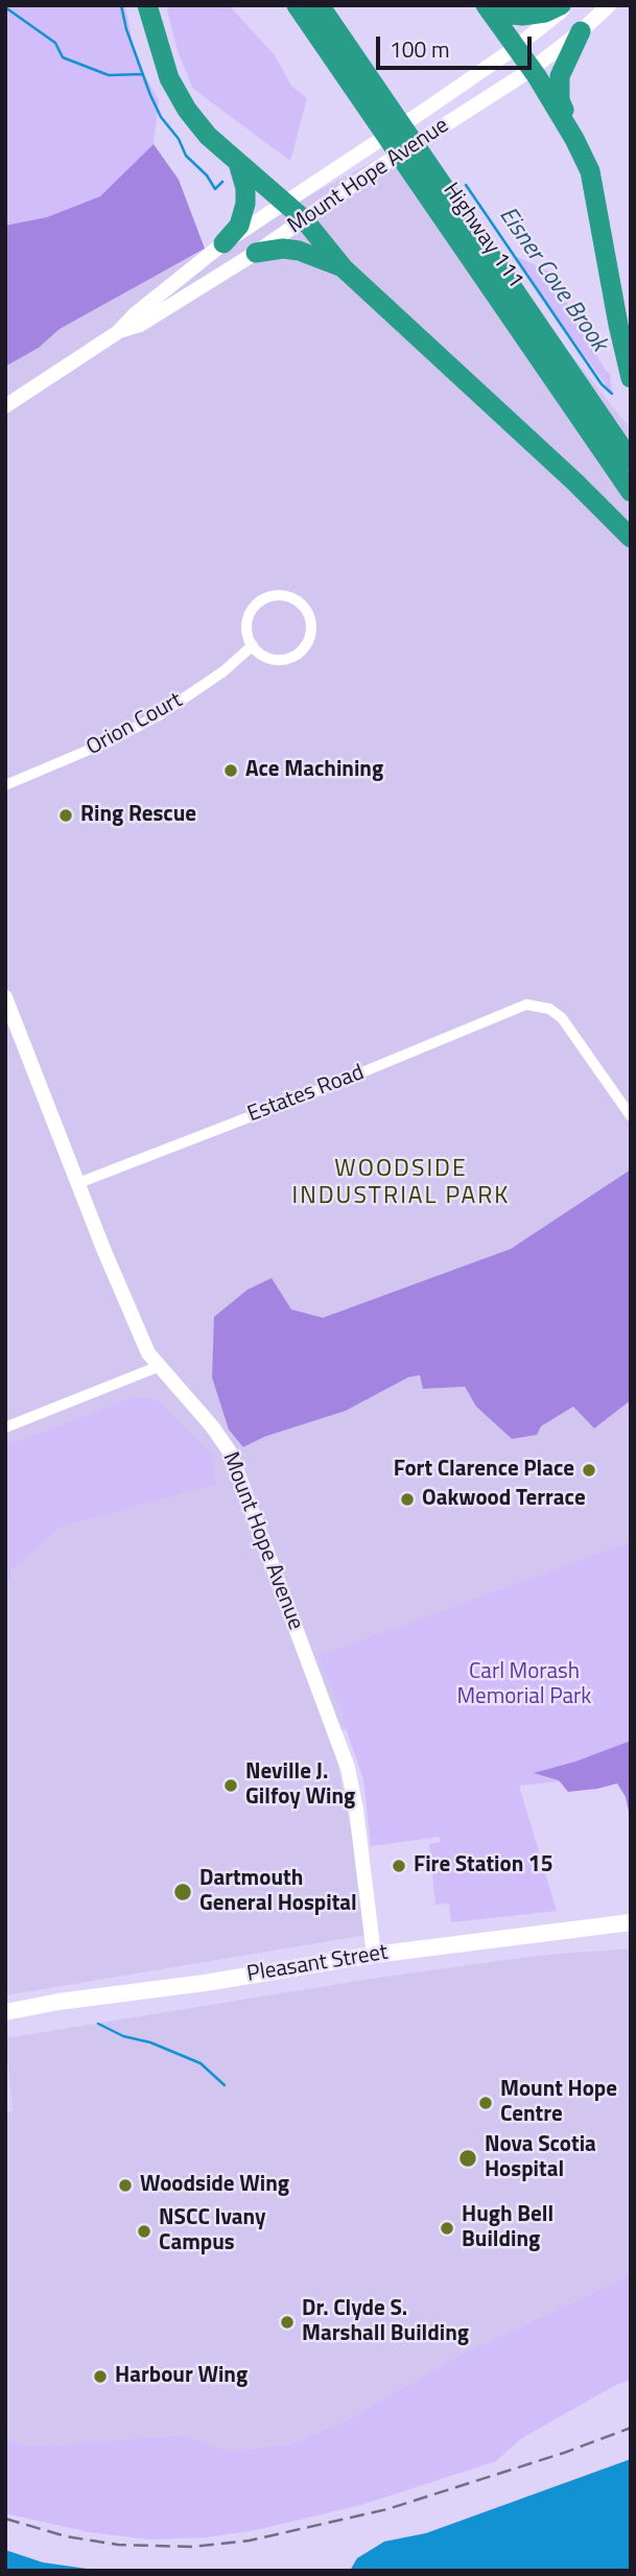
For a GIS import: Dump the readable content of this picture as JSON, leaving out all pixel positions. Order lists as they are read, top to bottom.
{
  "streets": {
    "highway": ["Highway 111"],
    "main road": ["Pleasant Street"],
    "street": ["Mount Hope Avenue", "Orion Court", "Estates Road"]
  },
  "crossings": [
    ["Mount Hope Avenue", "Estates Road"],
    ["Mount Hope Avenue", "Pleasant Street"]
  ],
  "districts": ["WOODSIDE INDUSTRIAL PARK"],
  "water": ["Eisner Cove Brook"],
  "parks": ["Carl Morash Memorial Park"],
  "places": [
    "Ace Machining",
    "Ring Rescue",
    "Fort Clarence Place",
    "Oakwood Terrace",
    "Neville J. Gilfoy Wing",
    "Fire Station 15",
    "Dartmouth General Hospital",
    "Mount Hope Centre",
    "Nova Scotia Hospital",
    "Woodside Wing",
    "Hugh Bell Building",
    "NSCC Ivany Campus",
    "Dr. Clyde S. Marshall Building",
    "Harbour Wing"
  ],
  "scale_bar": "100 m"
}
